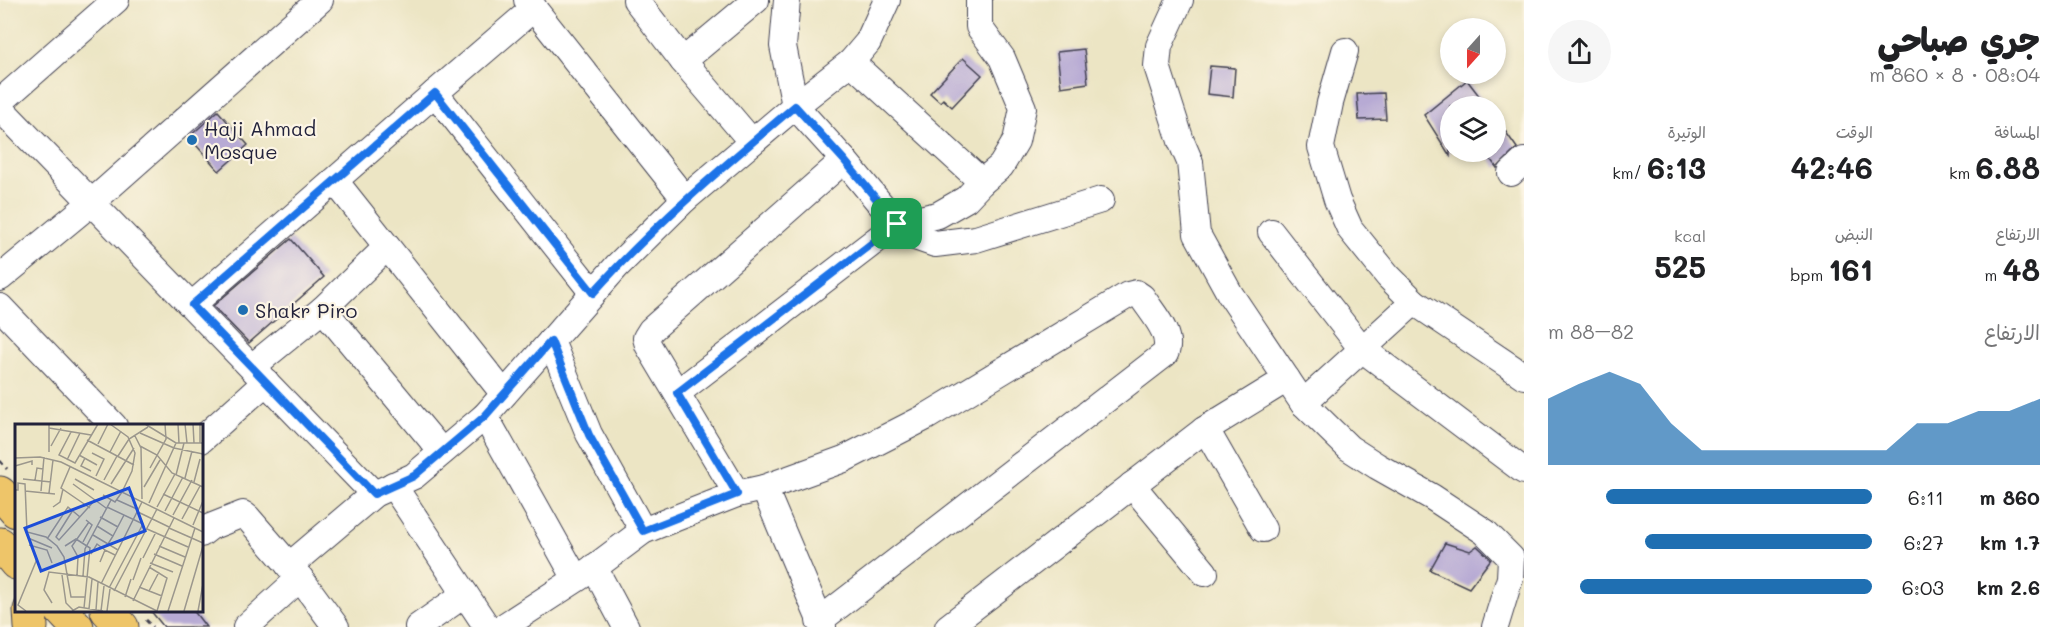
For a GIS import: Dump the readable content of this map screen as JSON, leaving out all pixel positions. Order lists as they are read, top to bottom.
{
  "places": ["Haji Ahmad Mosque", "Shakr Piro"],
  "north": "bottom",
  "page": {
    "heading": ["جري صباحي", "08:04 · 8 × 860 m"],
    "stats": [
      ["المسافة", "6.88 km"],
      ["الوقت", "42:46"],
      ["الوتيرة", "6:13 /km"],
      ["الارتفاع", "48 m"],
      ["النبض", "161 bpm"],
      ["kcal", "525"]
    ],
    "chart": ["الارتفاع", "82–88 m"],
    "list": [
      {
        "name": "860 m",
        "note": "6:11"
      },
      {
        "name": "1.7 km",
        "note": "6:27"
      },
      {
        "name": "2.6 km",
        "note": "6:03"
      }
    ]
  }
}
